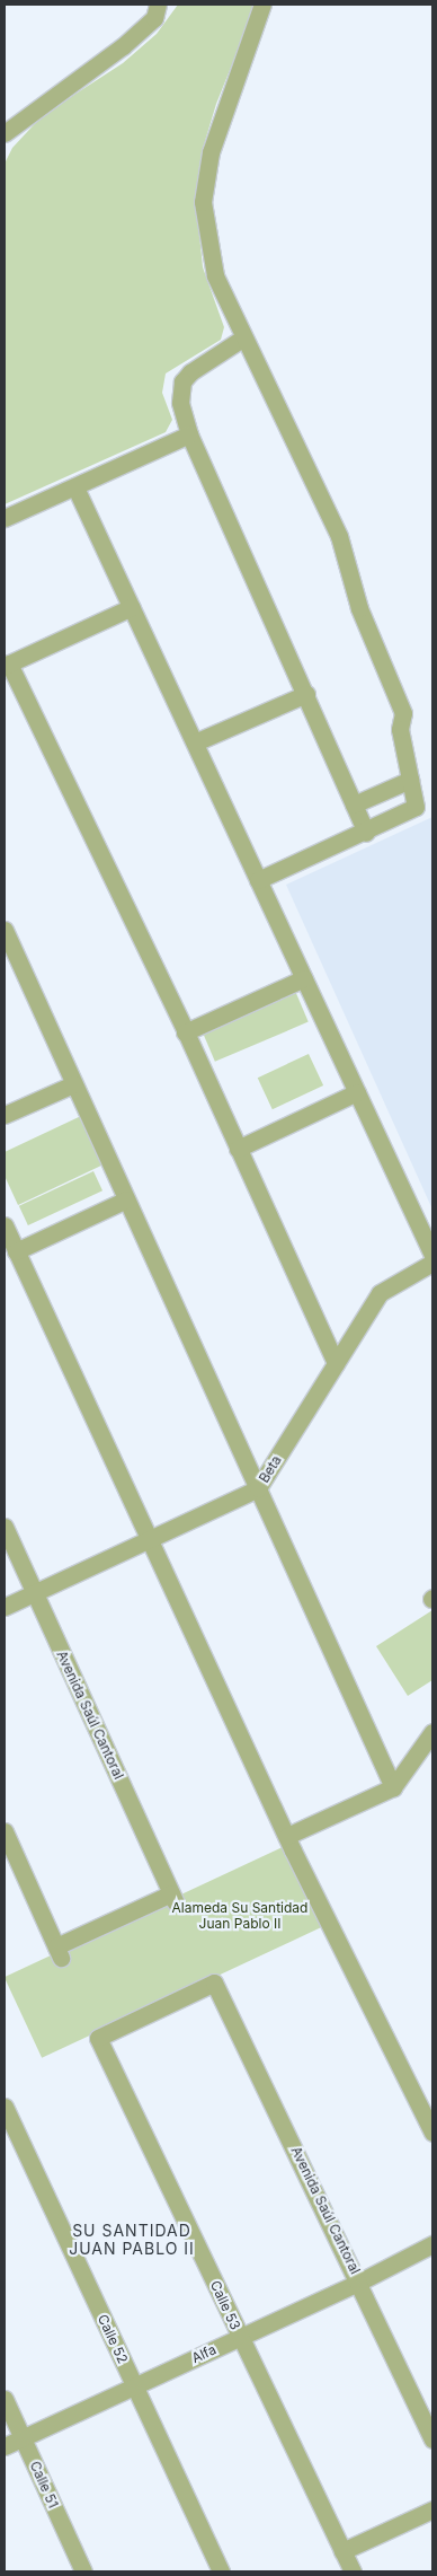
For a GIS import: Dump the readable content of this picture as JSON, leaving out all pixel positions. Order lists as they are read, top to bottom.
{
  "streets": {
    "street": [
      "Beta",
      "Avenida Saúl Cantoral",
      "Calle 53",
      "Calle 52",
      "Alfa",
      "Calle 51"
    ]
  },
  "crossings": [
    ["Beta", "Avenida Saúl Cantoral"],
    ["Avenida Saúl Cantoral", "Calle 53"],
    ["Avenida Saúl Cantoral", "Alfa"],
    ["Calle 53", "Alfa"],
    ["Calle 52", "Alfa"],
    ["Alfa", "Calle 51"]
  ],
  "districts": ["SU SANTIDAD JUAN PABLO II"],
  "parks": ["Alameda Su Santidad Juan Pablo II"]
}
